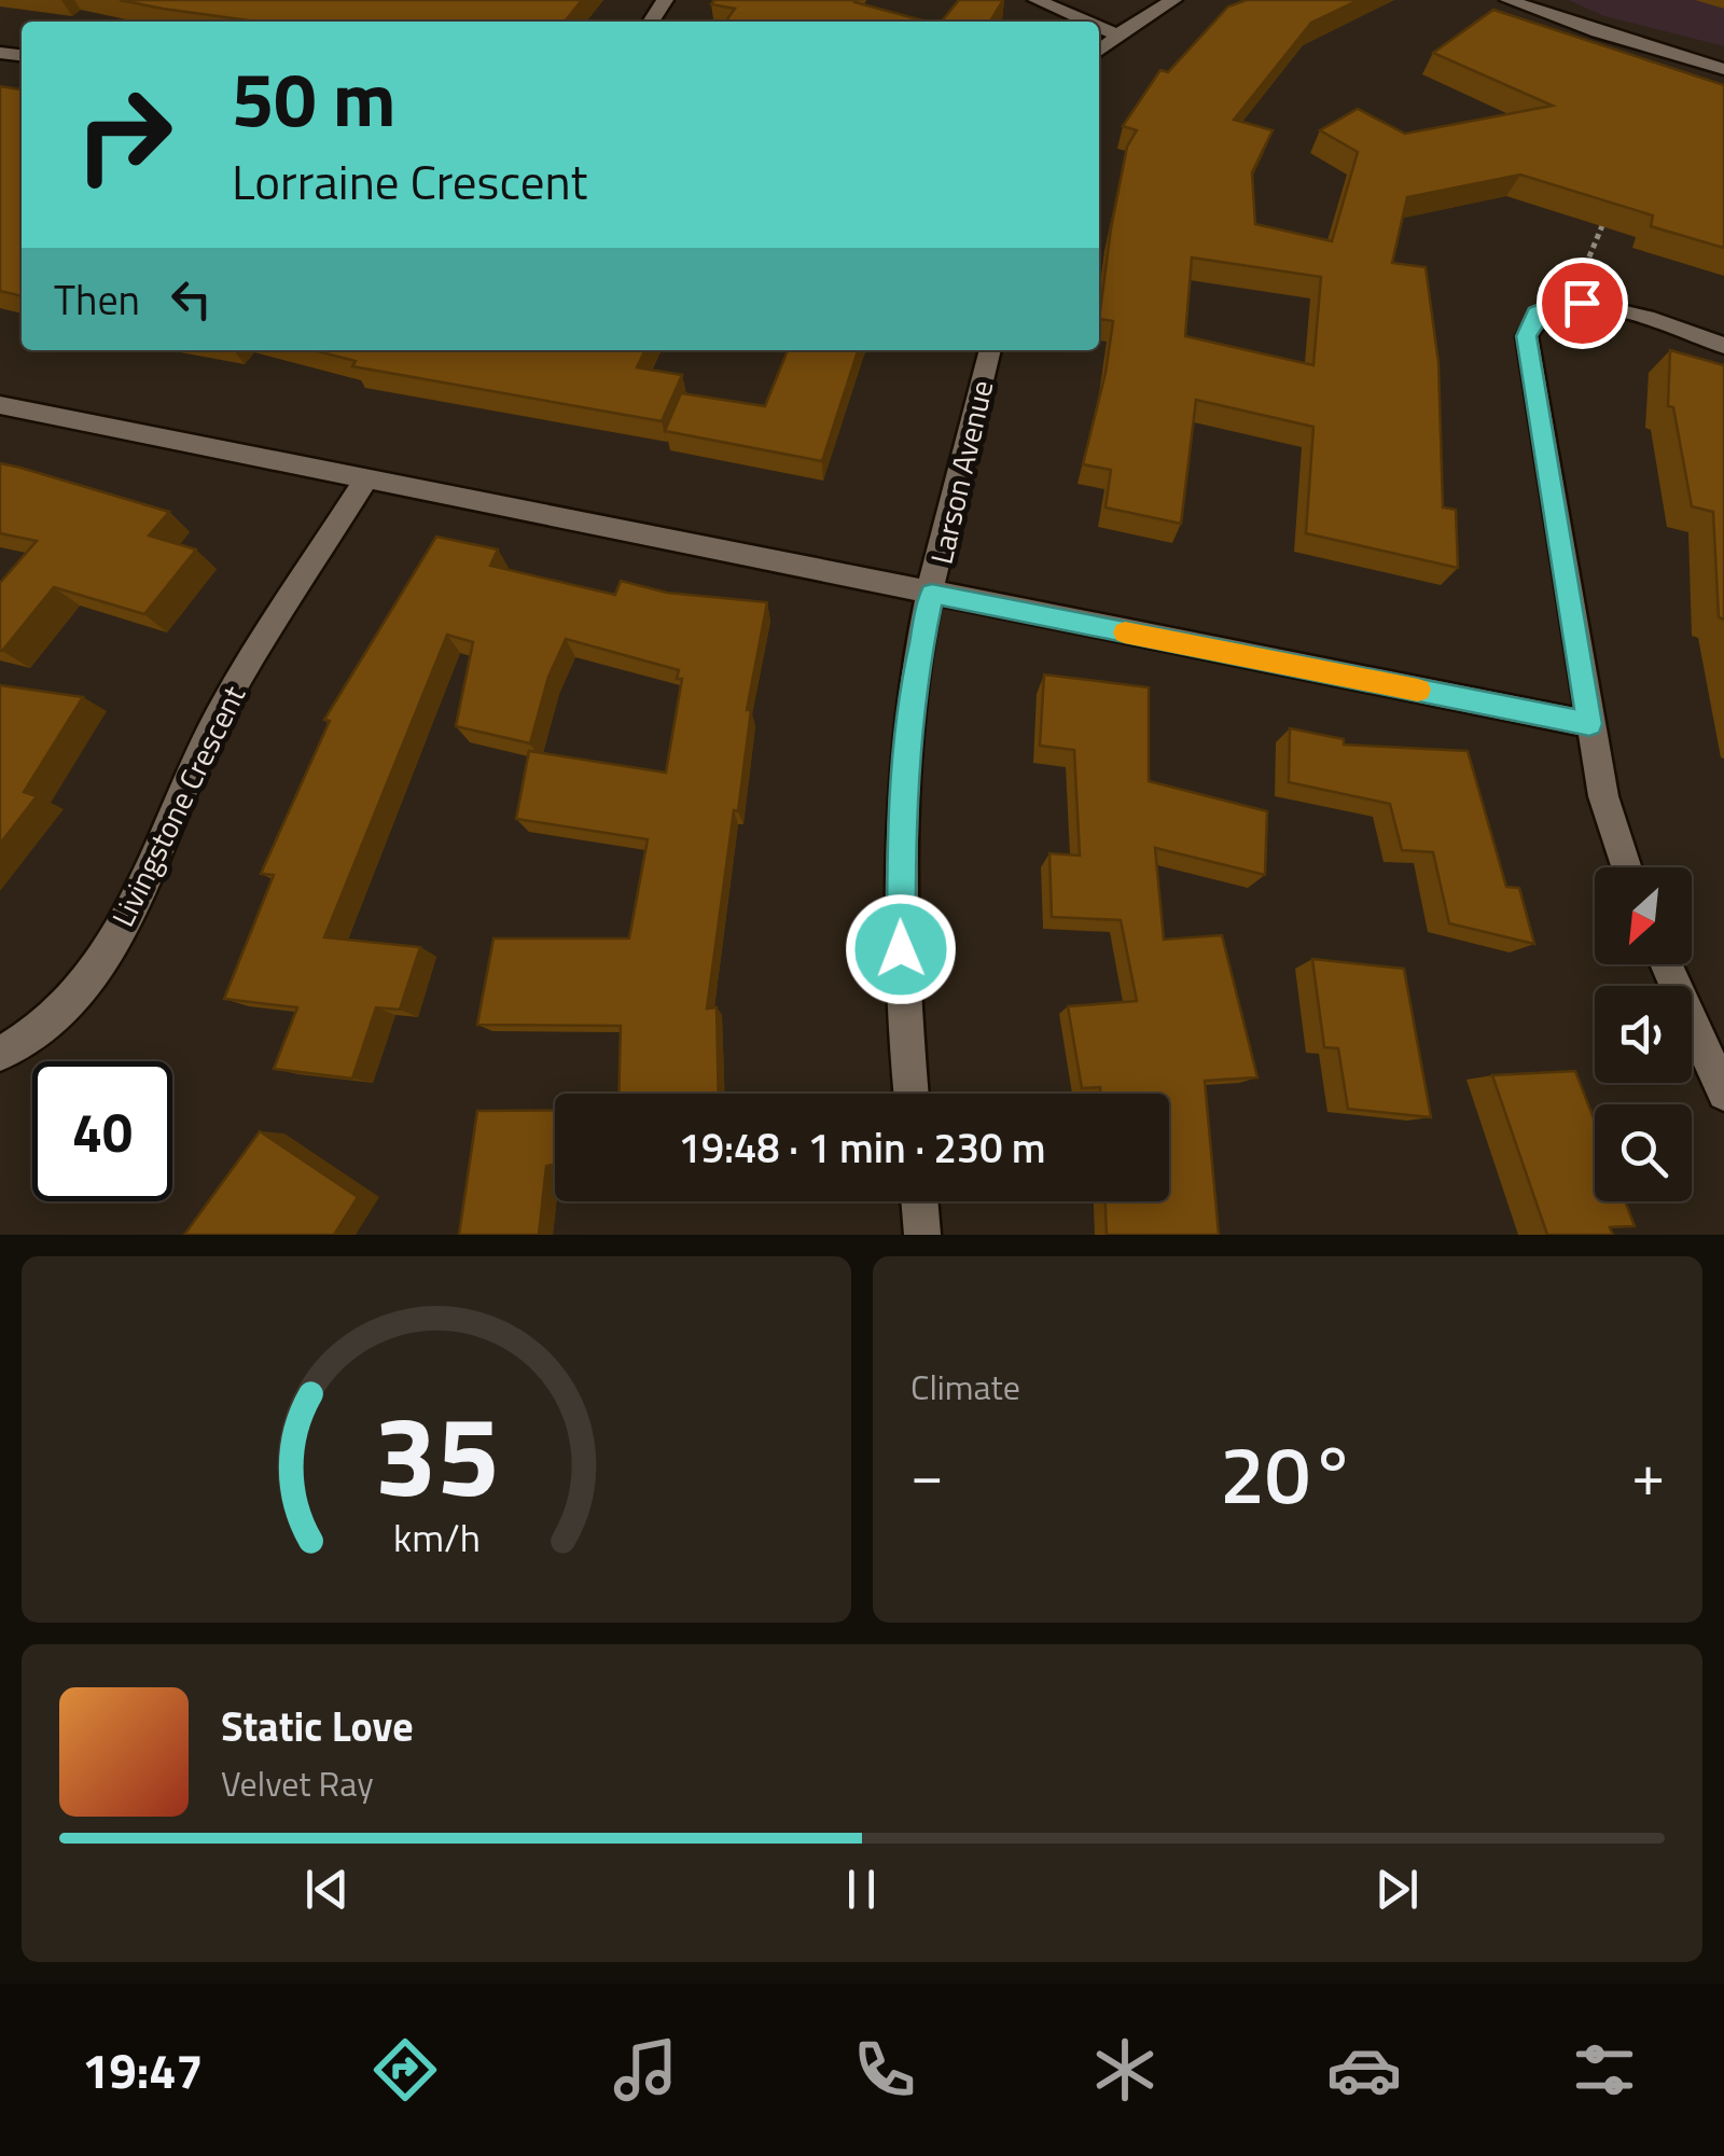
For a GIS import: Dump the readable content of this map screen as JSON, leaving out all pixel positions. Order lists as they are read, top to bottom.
{
  "streets": {
    "street": ["Larson Avenue", "Livingstone Crescent"]
  },
  "north": "bottom left",
  "page": {
    "turn": ["50 m", "Lorraine Crescent"],
    "then": "Then",
    "limit": "40",
    "trip": "19:48 · 1 min · 230 m",
    "tile": "Climate",
    "heat": ["−", "20°", "+"],
    "song": ["Static Love", "Velvet Ray"],
    "tabs": "19:47",
    "gauge": ["35", "km/h"]
  }
}
